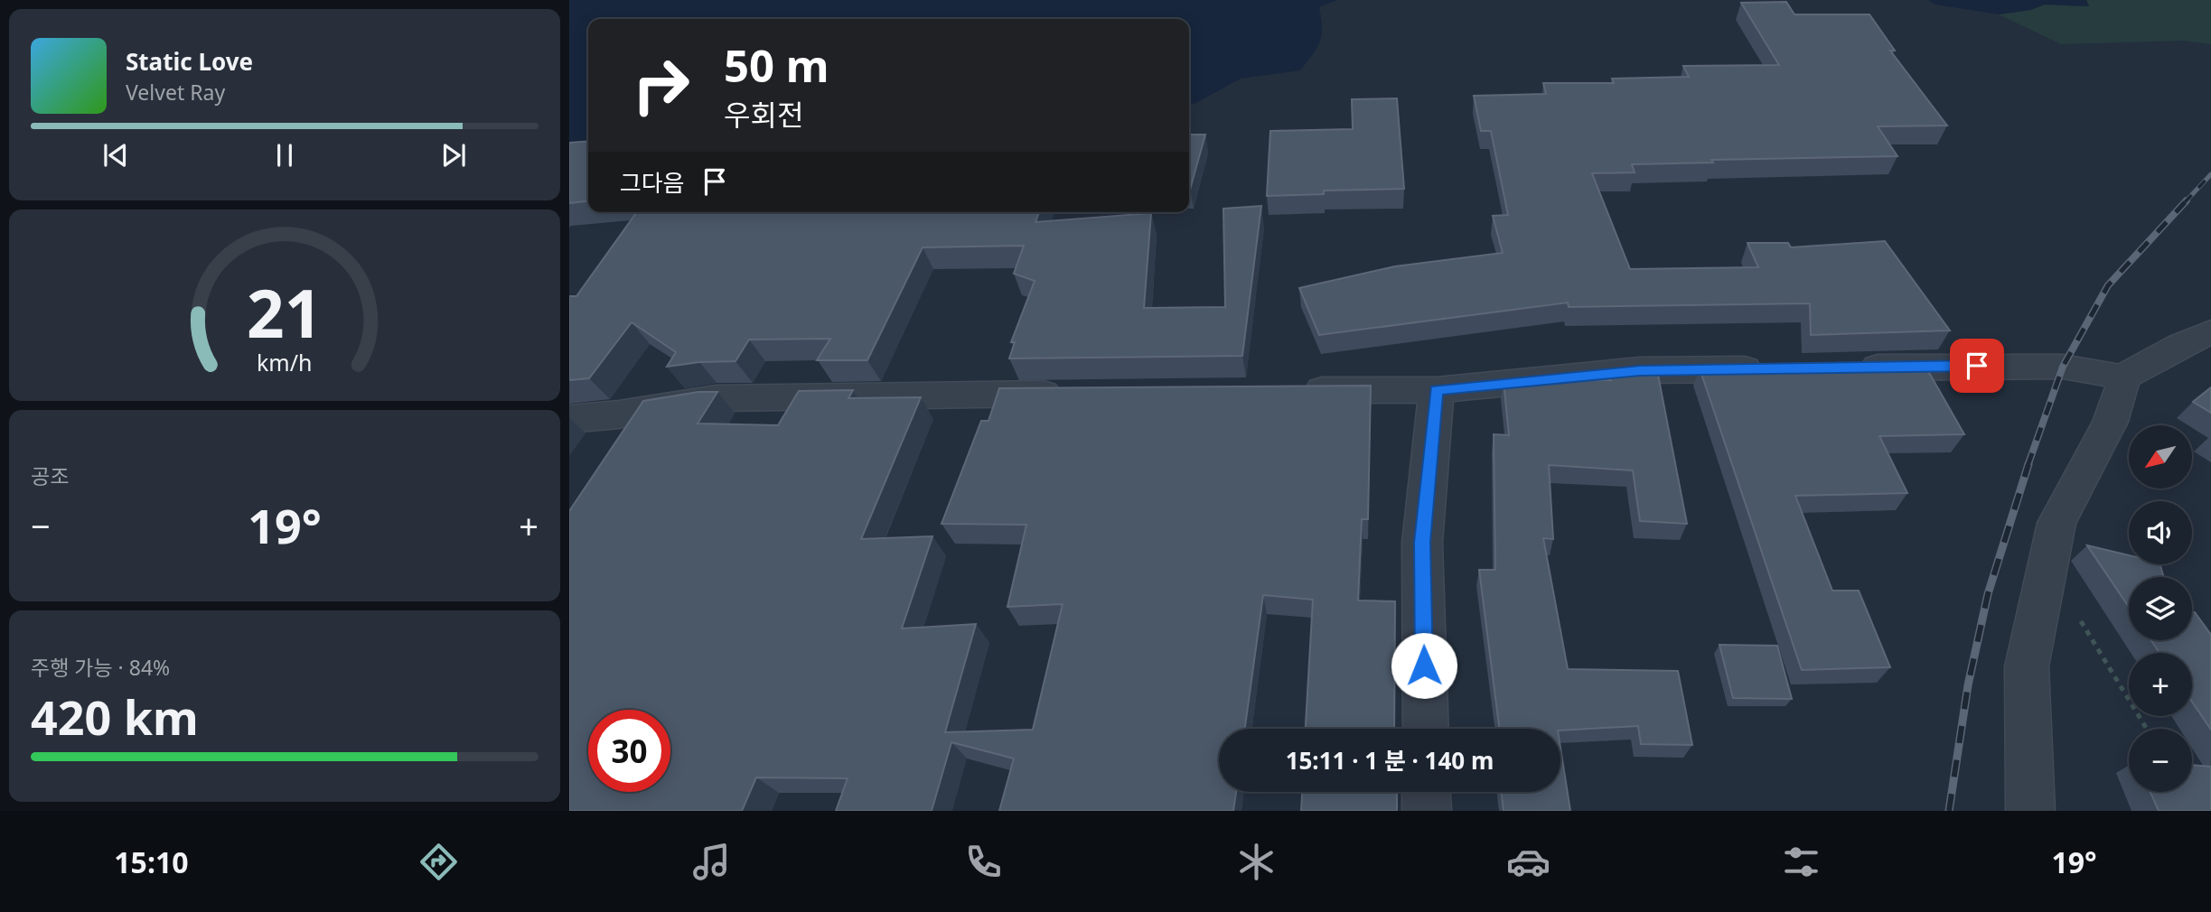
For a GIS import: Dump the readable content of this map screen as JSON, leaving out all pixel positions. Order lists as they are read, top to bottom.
{
  "north": "bottom left",
  "page": {
    "turn": ["50 m", "우회전"],
    "song": ["Static Love", "Velvet Ray"],
    "then": "그다음",
    "tile": [
      "공조",
      ["주행 가능 · 84%", "420 km"]
    ],
    "map_buttons": ["+", "−"],
    "heat": ["−", "19°", "+"],
    "limit": "30",
    "trip": "15:11 · 1 분 · 140 m",
    "tabs": ["15:10", "19°"],
    "gauge": ["21", "km/h"]
  }
}
